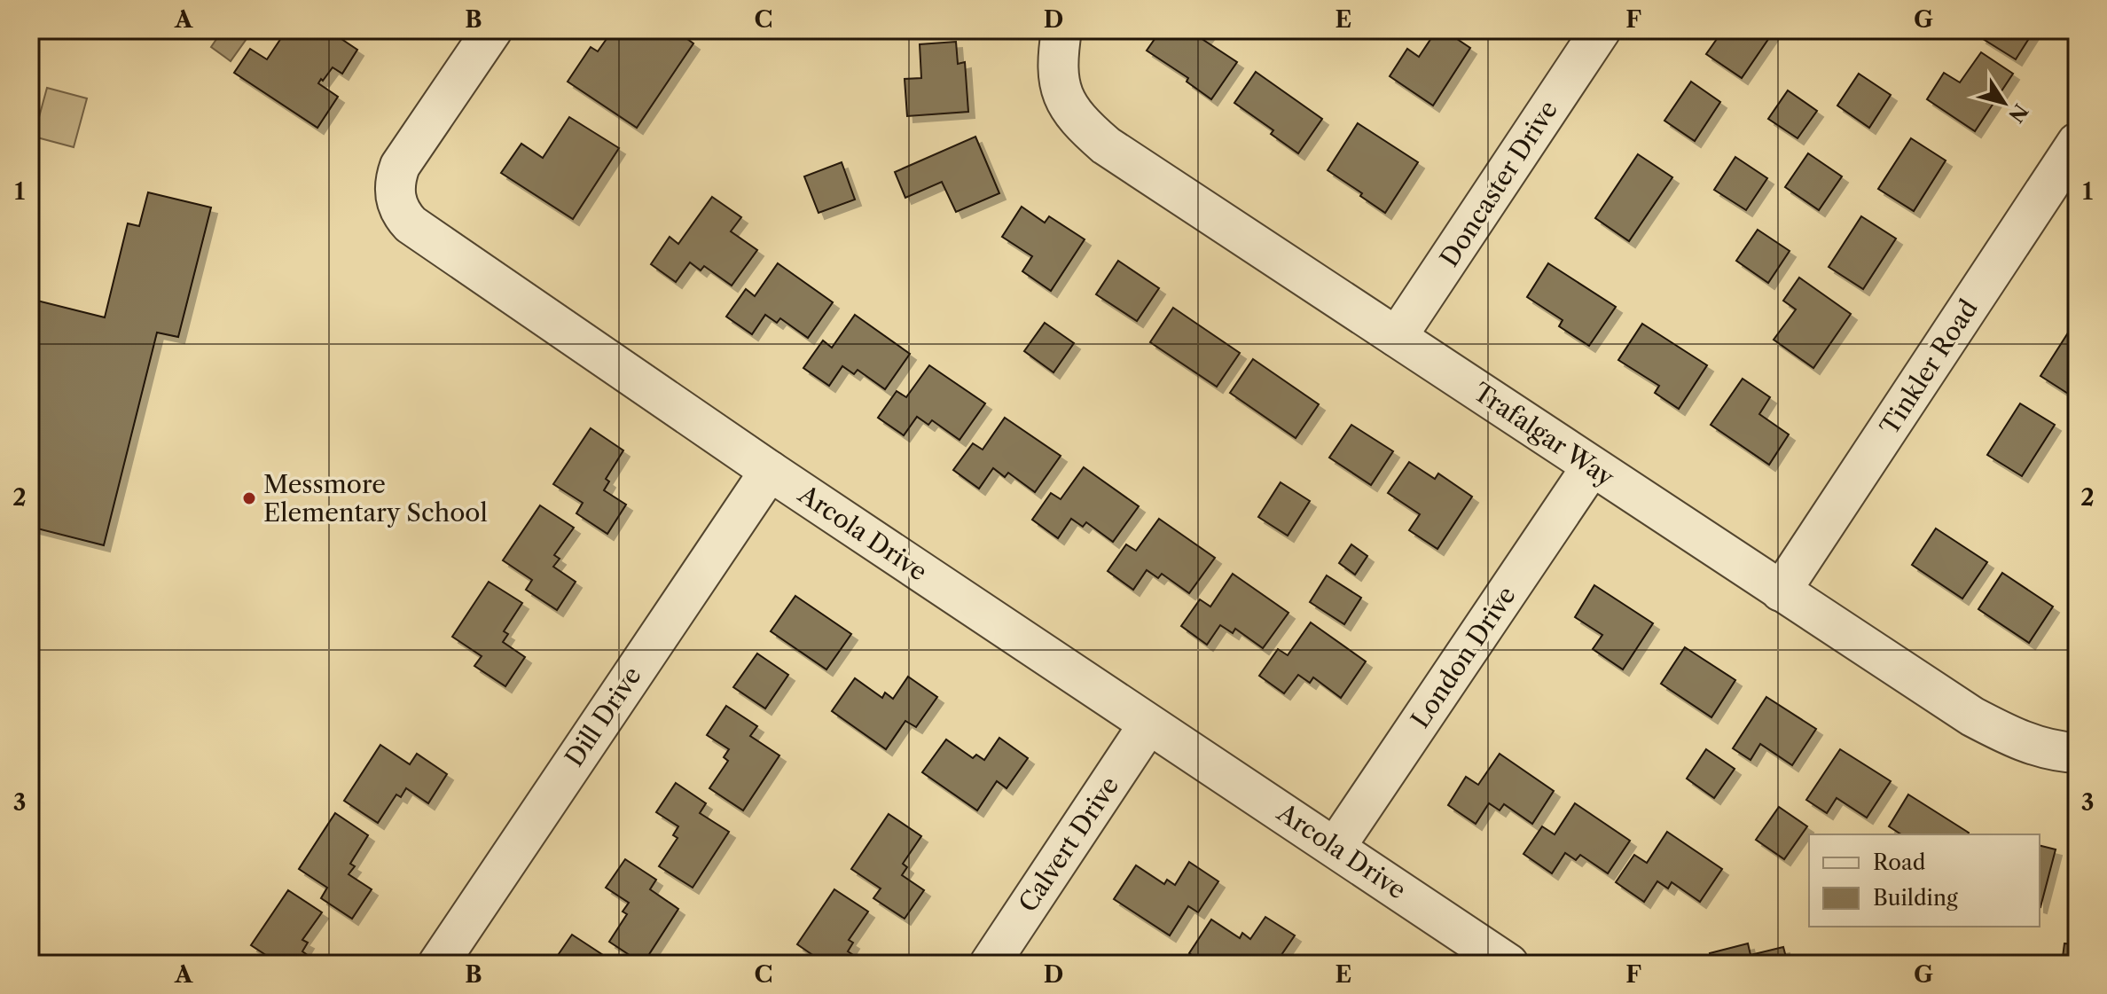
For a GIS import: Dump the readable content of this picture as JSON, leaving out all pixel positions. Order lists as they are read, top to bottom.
{
  "streets": {
    "street": [
      "Doncaster Drive",
      "Tinkler Road",
      "Trafalgar Way",
      "Arcola Drive",
      "London Drive",
      "Dill Drive",
      "Calvert Drive"
    ]
  },
  "crossings": [
    ["Doncaster Drive", "Trafalgar Way"],
    ["Tinkler Road", "Trafalgar Way"],
    ["Trafalgar Way", "London Drive"],
    ["Arcola Drive", "London Drive"],
    ["Arcola Drive", "Dill Drive"],
    ["Arcola Drive", "Calvert Drive"]
  ],
  "places": ["Messmore Elementary School"],
  "legend": ["Road", "Building"],
  "north": "bottom right",
  "grid": {
    "columns": [
      "A",
      "B",
      "C",
      "D",
      "E",
      "F",
      "G"
    ],
    "rows": ["1", "2", "3"]
  }
}
